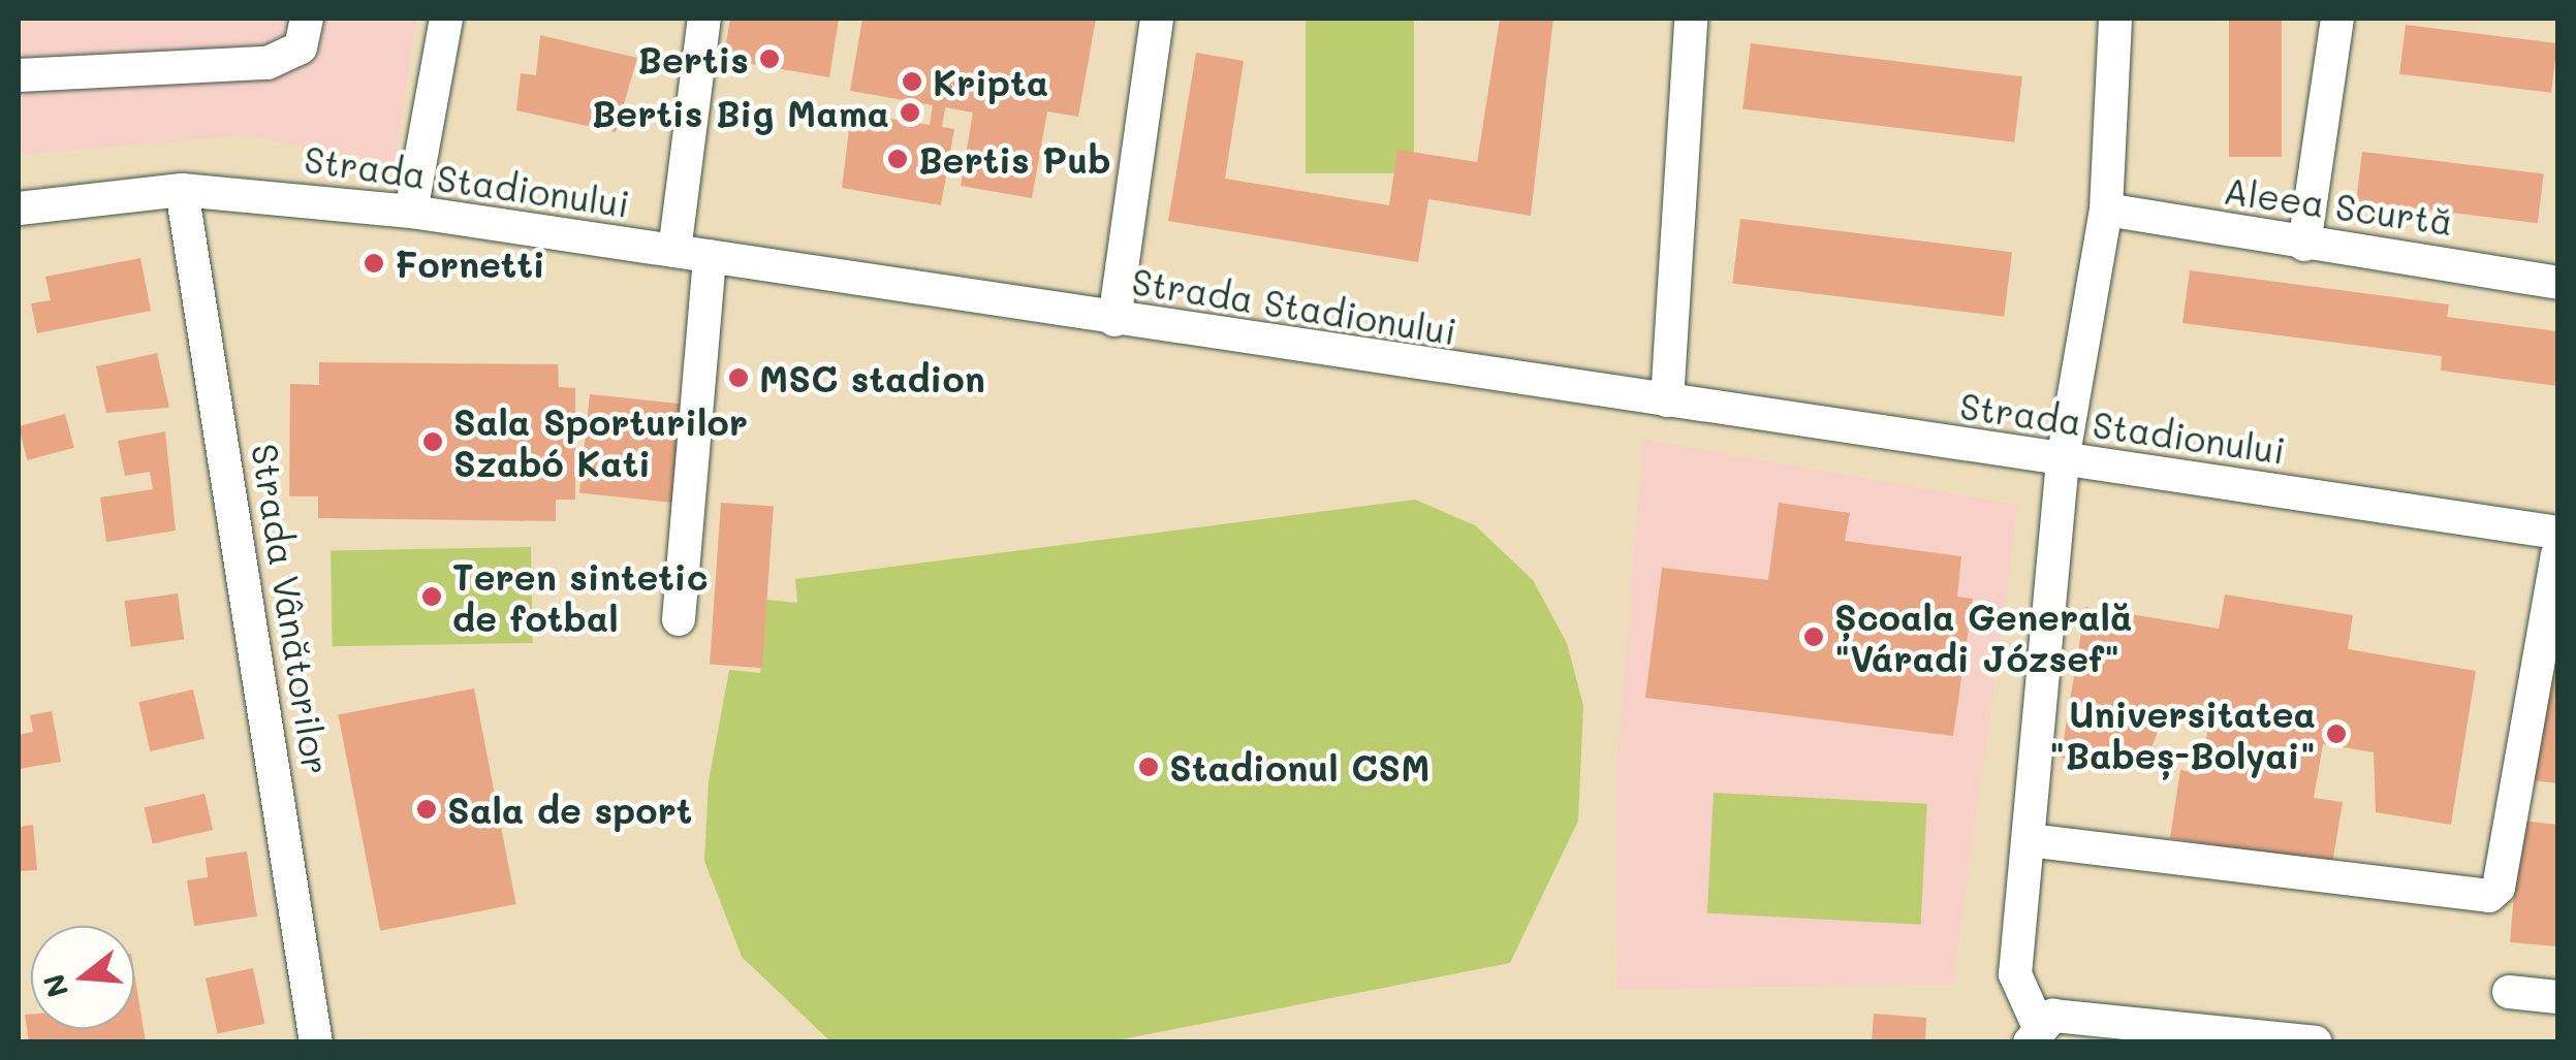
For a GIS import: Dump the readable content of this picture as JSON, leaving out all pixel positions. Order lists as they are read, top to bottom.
{
  "streets": {
    "street": ["Strada Stadionului", "Aleea Scurtă", "Strada Vânătorilor"]
  },
  "crossings": [
    ["Strada Stadionului", "Strada Vânătorilor"]
  ],
  "places": [
    "Bertis",
    "Kripta",
    "Bertis Big Mama",
    "Bertis Pub",
    "Fornetti",
    "MSC stadion",
    "Sala Sporturilor Szabó Kati",
    "Teren sintetic de fotbal",
    "Școala Generală \"Váradi József\"",
    "Universitatea \"Babeș-Bolyai\"",
    "Stadionul CSM",
    "Sala de sport"
  ],
  "north": "left"
}
